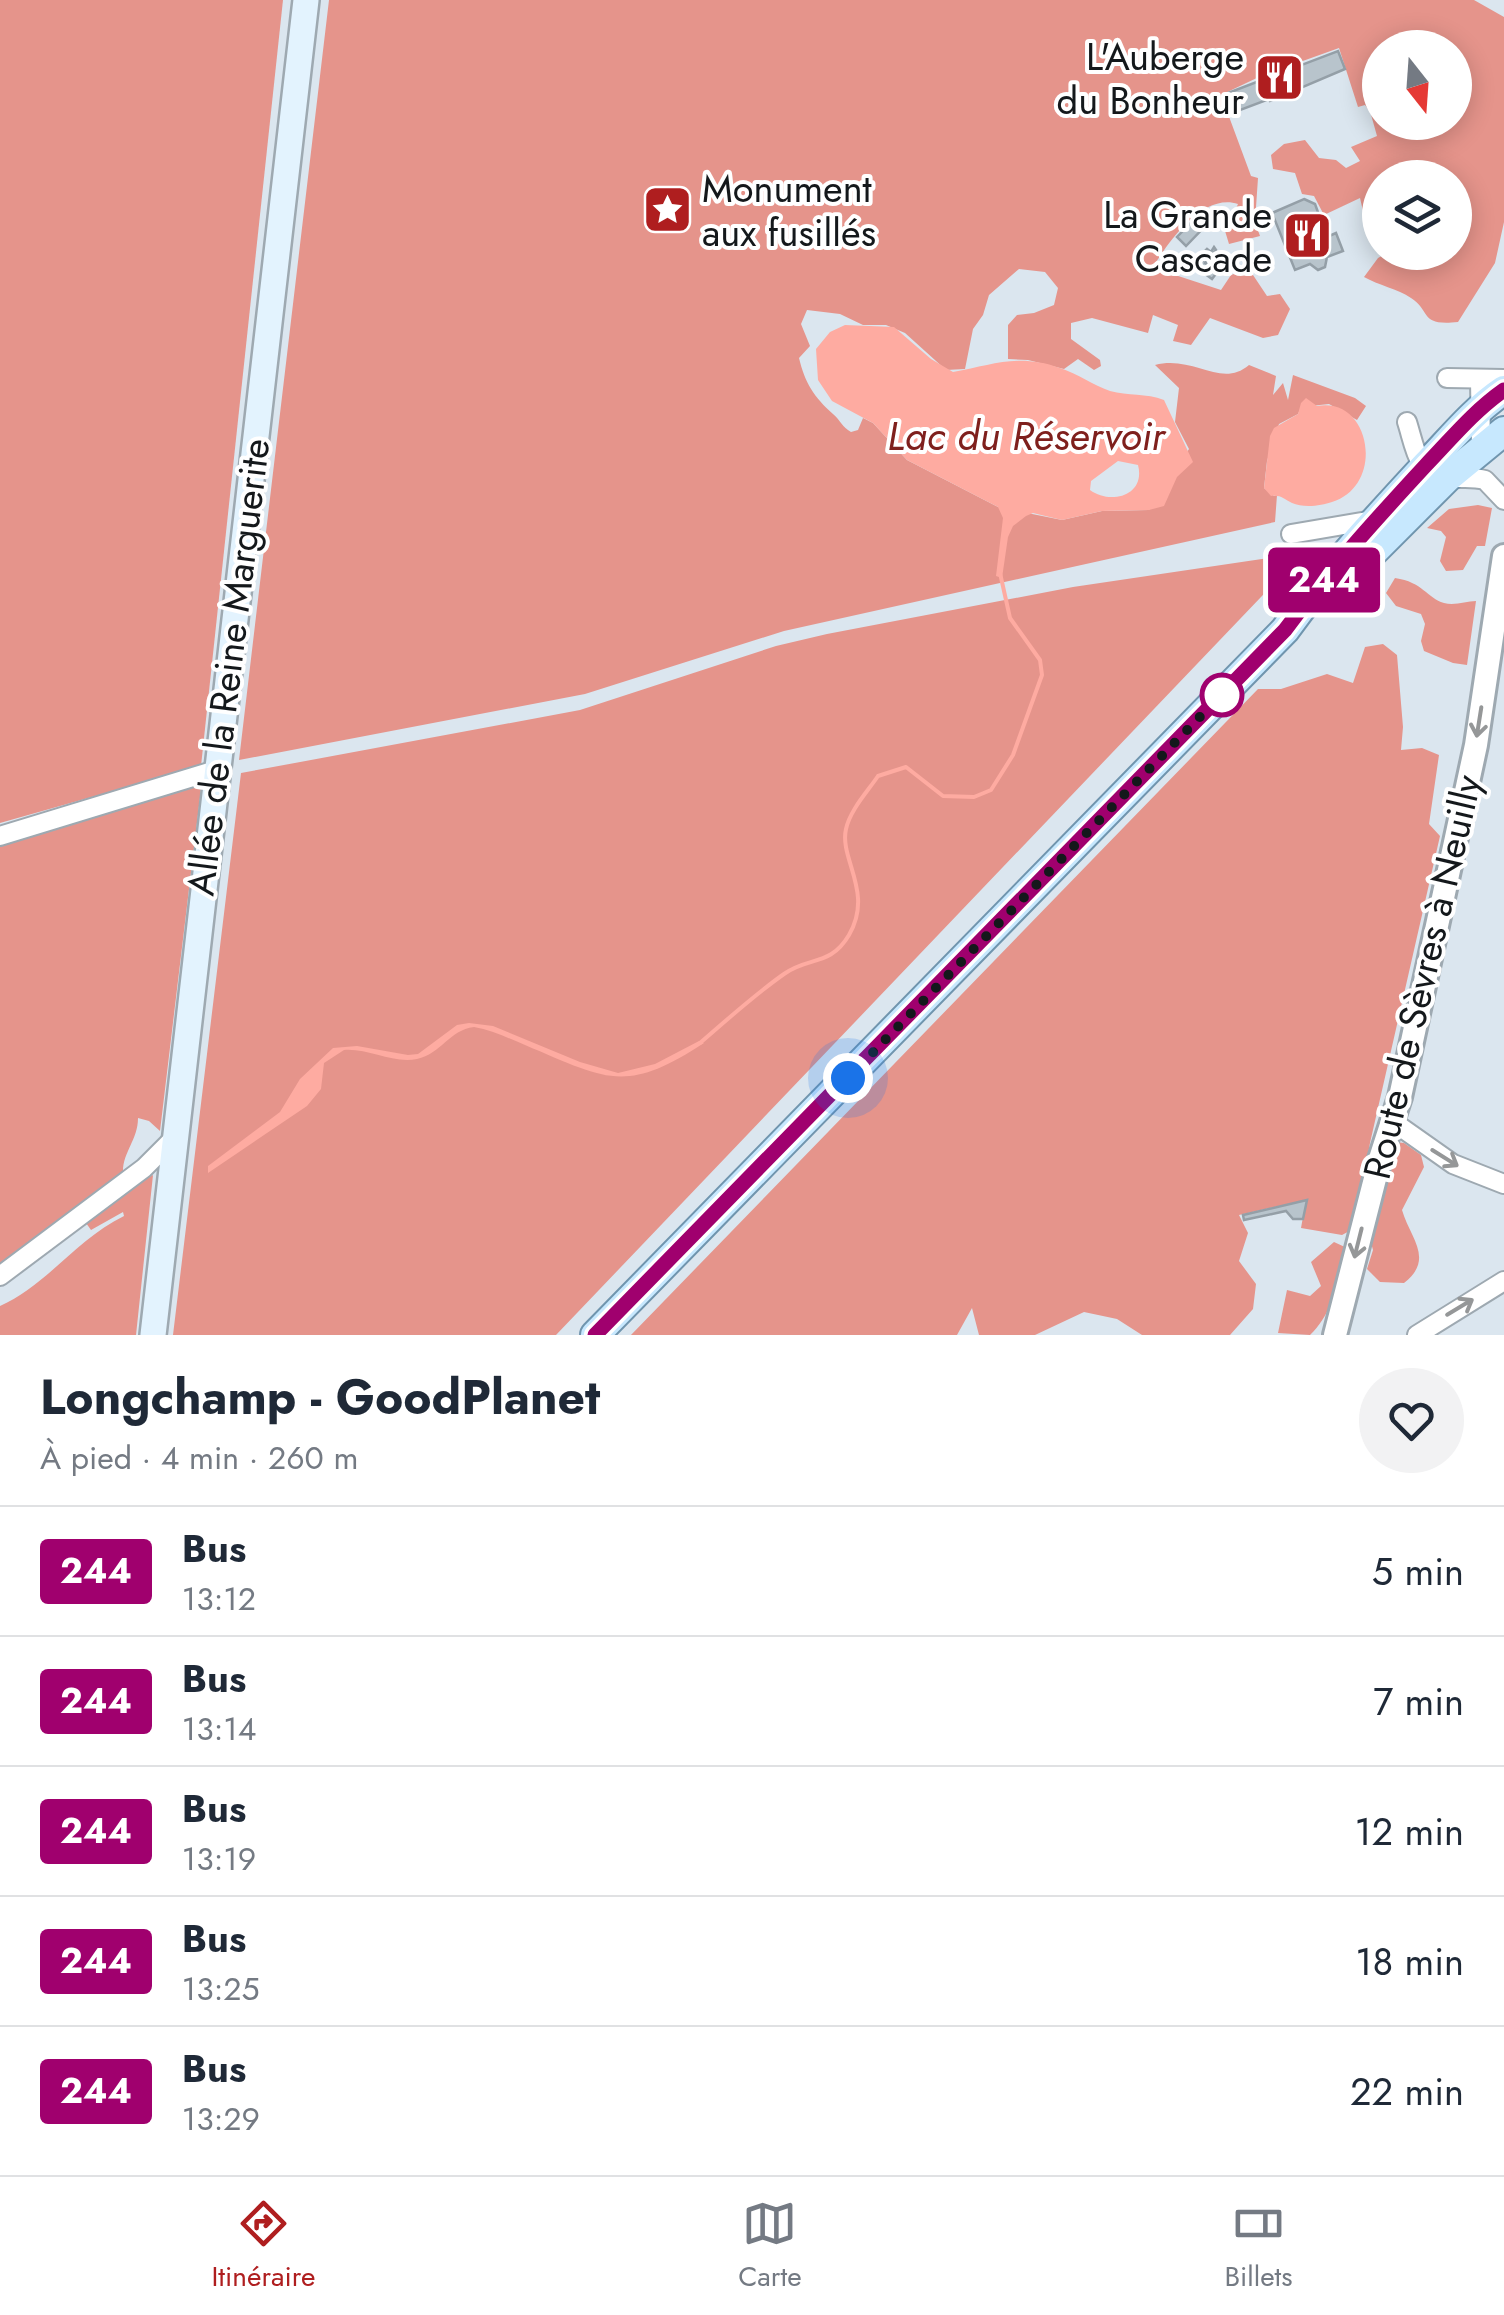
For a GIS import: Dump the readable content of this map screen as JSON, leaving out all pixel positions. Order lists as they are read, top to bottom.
{
  "streets": {
    "main road": ["Allée de la Reine Marguerite"],
    "street": ["Route de Sèvres à Neuilly"]
  },
  "one_way": ["Route de Sèvres à Neuilly"],
  "water": ["Lac du Réservoir"],
  "places": {
    "restaurant": ["L'Auberge du Bonheur", "La Grande Cascade"],
    "place": ["Monument aux fusillés"]
  },
  "lines": ["bus line 244"],
  "north": "bottom",
  "page": {
    "on_map": "244",
    "heading": ["Longchamp - GoodPlanet", "À pied · 4 min · 260 m"],
    "list": [
      {
        "mark": "244",
        "name": "Bus",
        "note": "13:12",
        "value": "5 min"
      },
      {
        "mark": "244",
        "name": "Bus",
        "note": "13:14",
        "value": "7 min"
      },
      {
        "mark": "244",
        "name": "Bus",
        "note": "13:19",
        "value": "12 min"
      },
      {
        "mark": "244",
        "name": "Bus",
        "note": "13:25",
        "value": "18 min"
      },
      {
        "mark": "244",
        "name": "Bus",
        "note": "13:29",
        "value": "22 min"
      }
    ],
    "tabs": ["Itinéraire", "Carte", "Billets"]
  }
}
